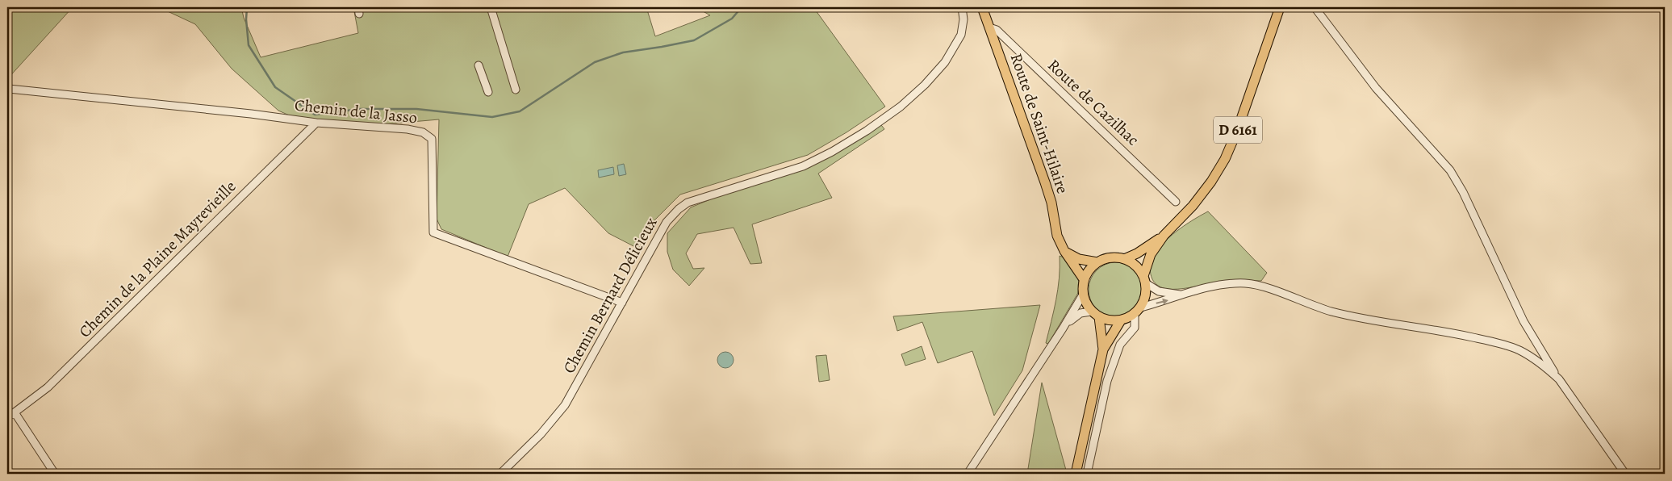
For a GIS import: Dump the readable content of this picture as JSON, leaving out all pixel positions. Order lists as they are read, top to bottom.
{
  "streets": {
    "main road": ["Route de Saint-Hilaire", "D 6161"],
    "street": [
      "Route de Cazilhac",
      "Chemin de la Jasso",
      "Chemin de la Plaine Mayrevieille",
      "Chemin Bernard Délicieux"
    ]
  },
  "crossings": [
    ["Route de Cazilhac", "Route de Saint-Hilaire"],
    ["Chemin de la Jasso", "Chemin de la Plaine Mayrevieille"],
    ["Chemin de la Jasso", "Chemin Bernard Délicieux"],
    ["Route de Saint-Hilaire", "D 6161"]
  ]
}
